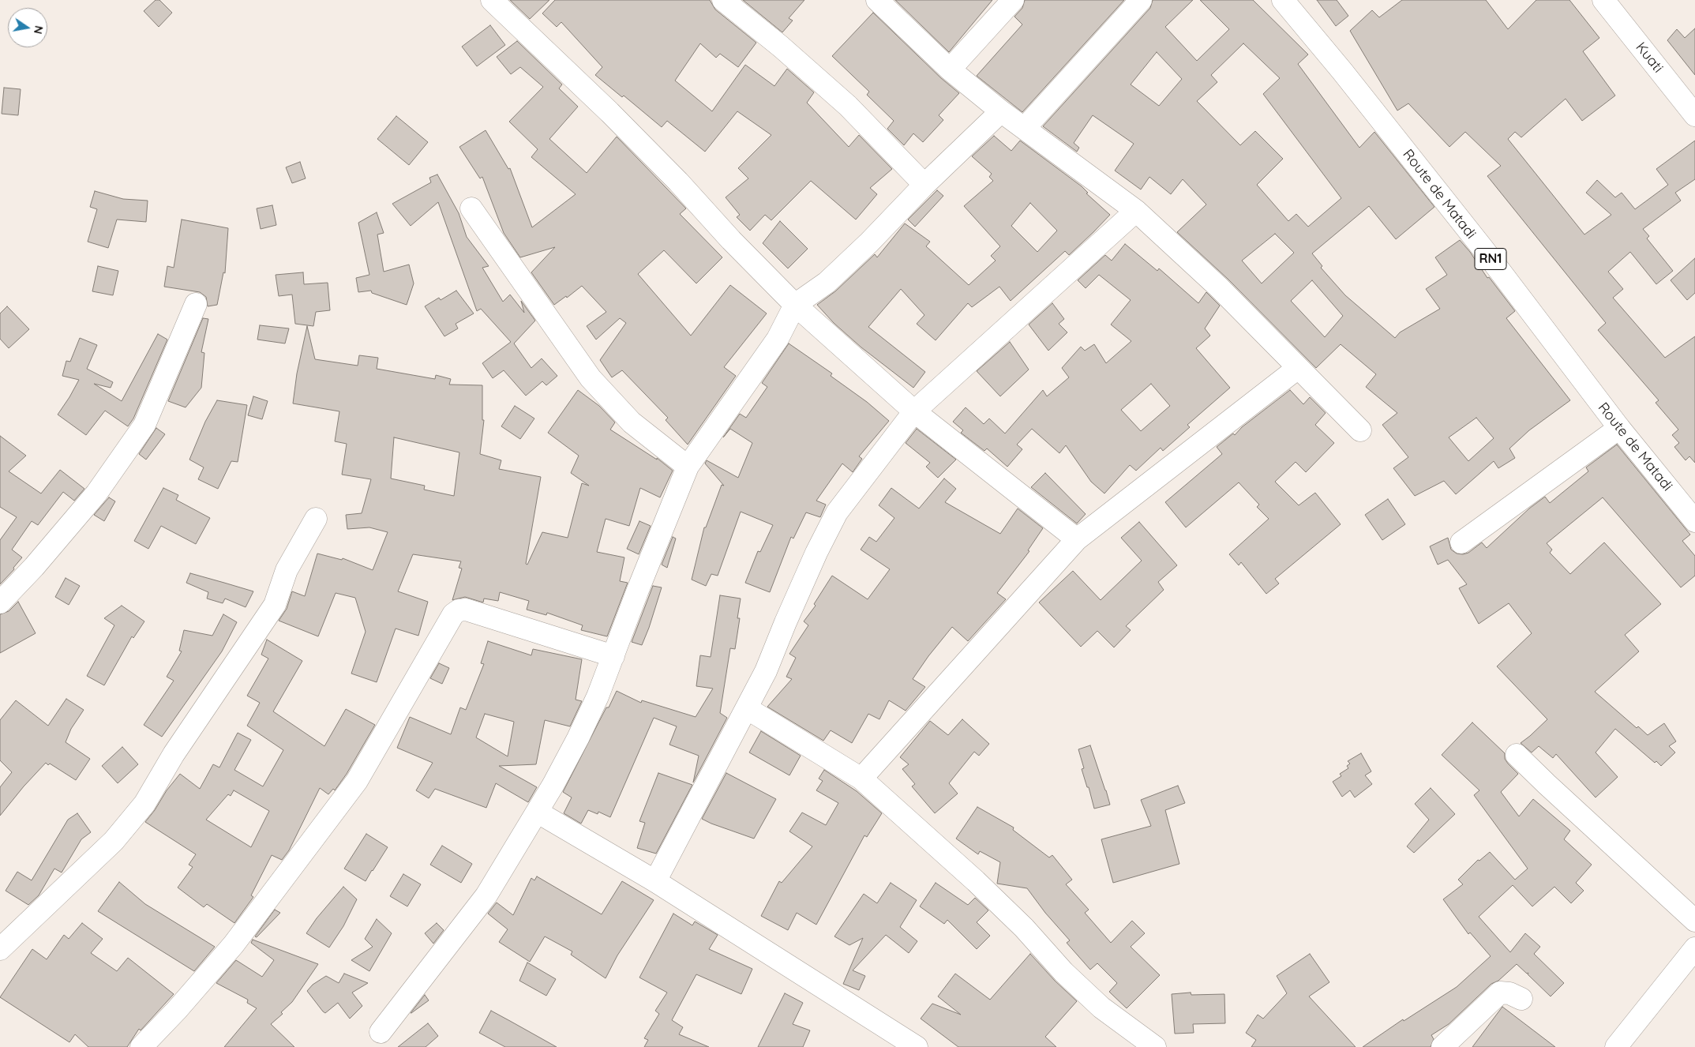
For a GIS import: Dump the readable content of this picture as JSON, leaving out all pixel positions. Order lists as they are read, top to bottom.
{
  "streets": {
    "main road": ["Kuati", "Route de Matadi", "RN1"]
  },
  "north": "right"
}
